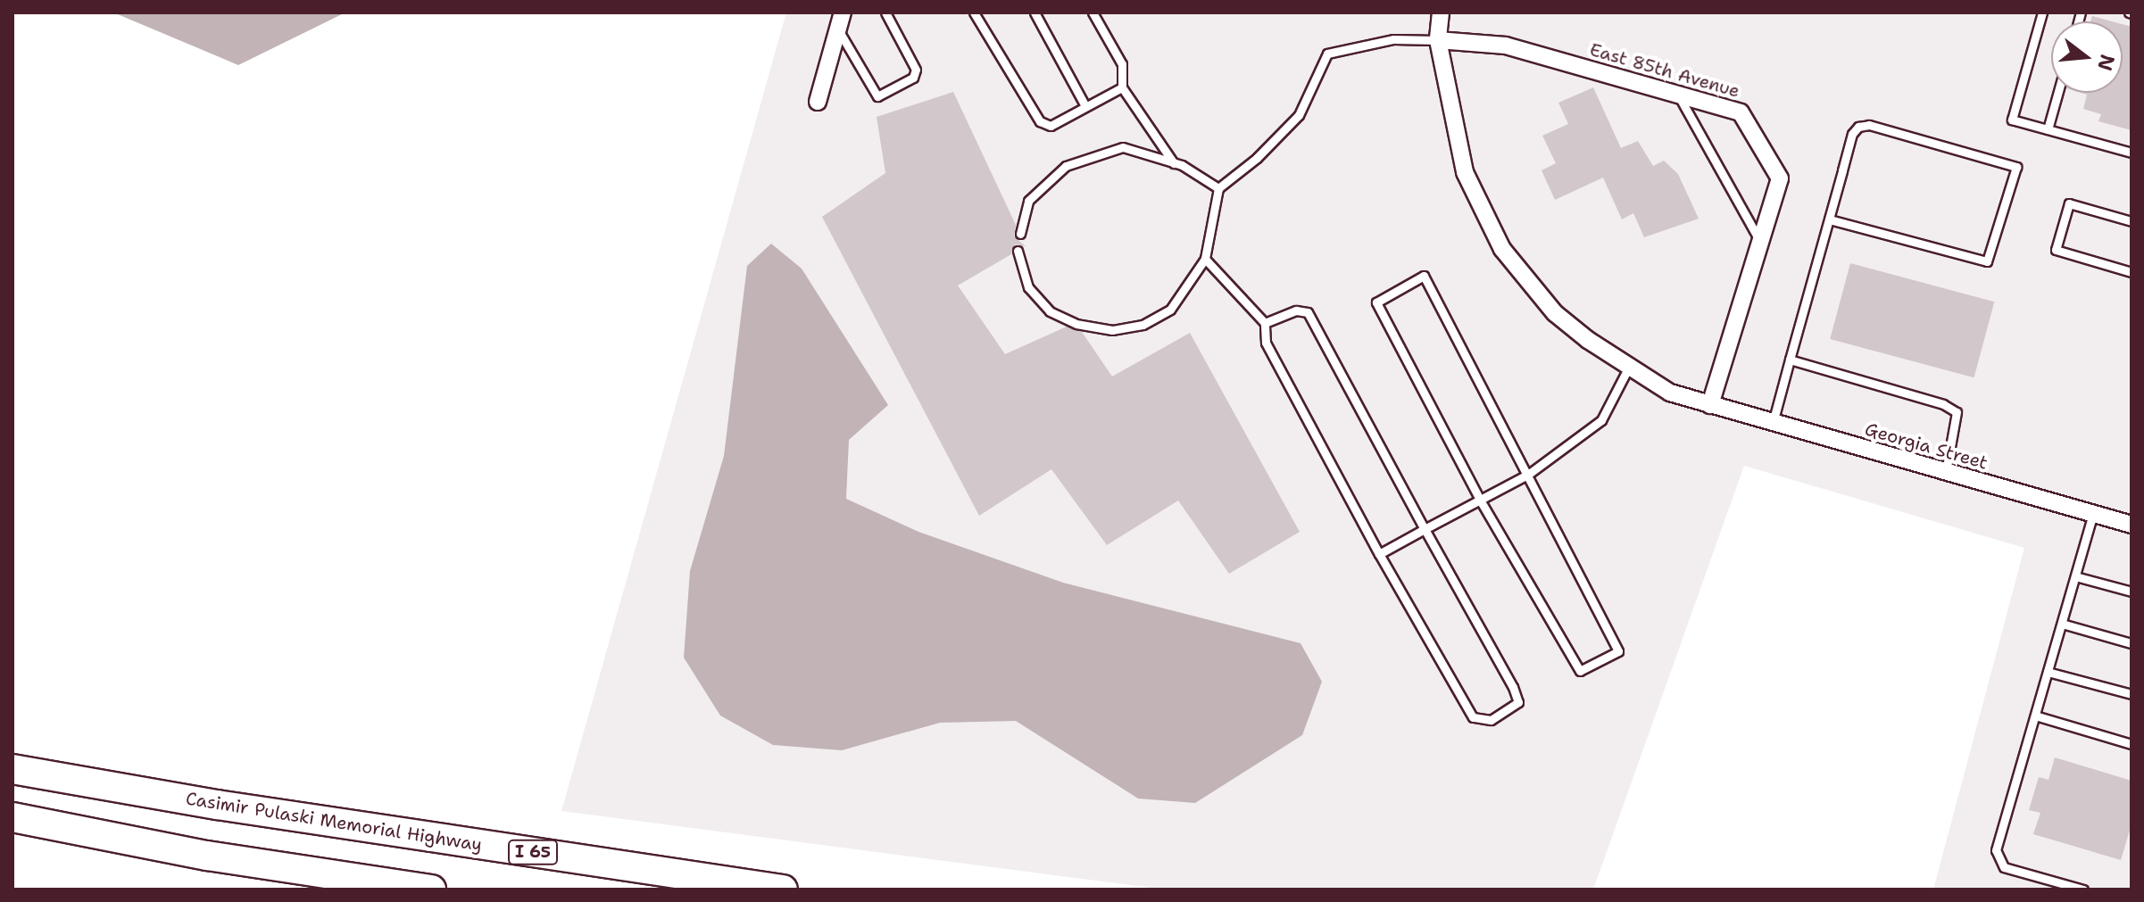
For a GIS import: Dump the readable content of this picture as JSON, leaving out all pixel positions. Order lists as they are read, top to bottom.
{
  "streets": {
    "highway": ["Casimir Pulaski Memorial Highway", "I 65"],
    "street": ["East 85th Avenue", "Georgia Street"]
  },
  "crossings": [
    ["East 85th Avenue", "Georgia Street"]
  ],
  "north": "right"
}
